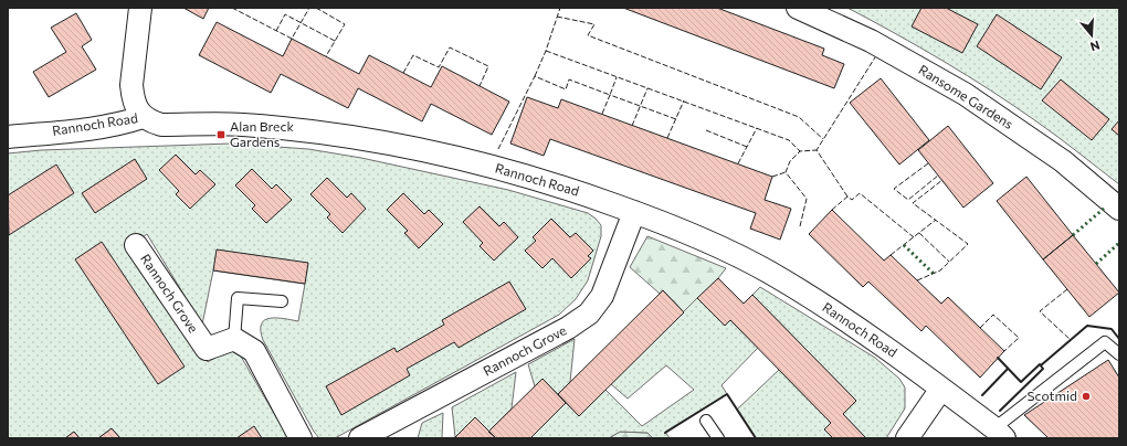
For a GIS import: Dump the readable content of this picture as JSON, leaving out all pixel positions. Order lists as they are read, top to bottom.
{
  "streets": {
    "street": ["Ransome Gardens", "Rannoch Road", "Rannoch Grove"]
  },
  "crossings": [
    ["Rannoch Road", "Rannoch Grove"]
  ],
  "places": {
    "transit": ["Alan Breck Gardens"],
    "other": ["Scotmid"]
  },
  "north": "bottom"
}
